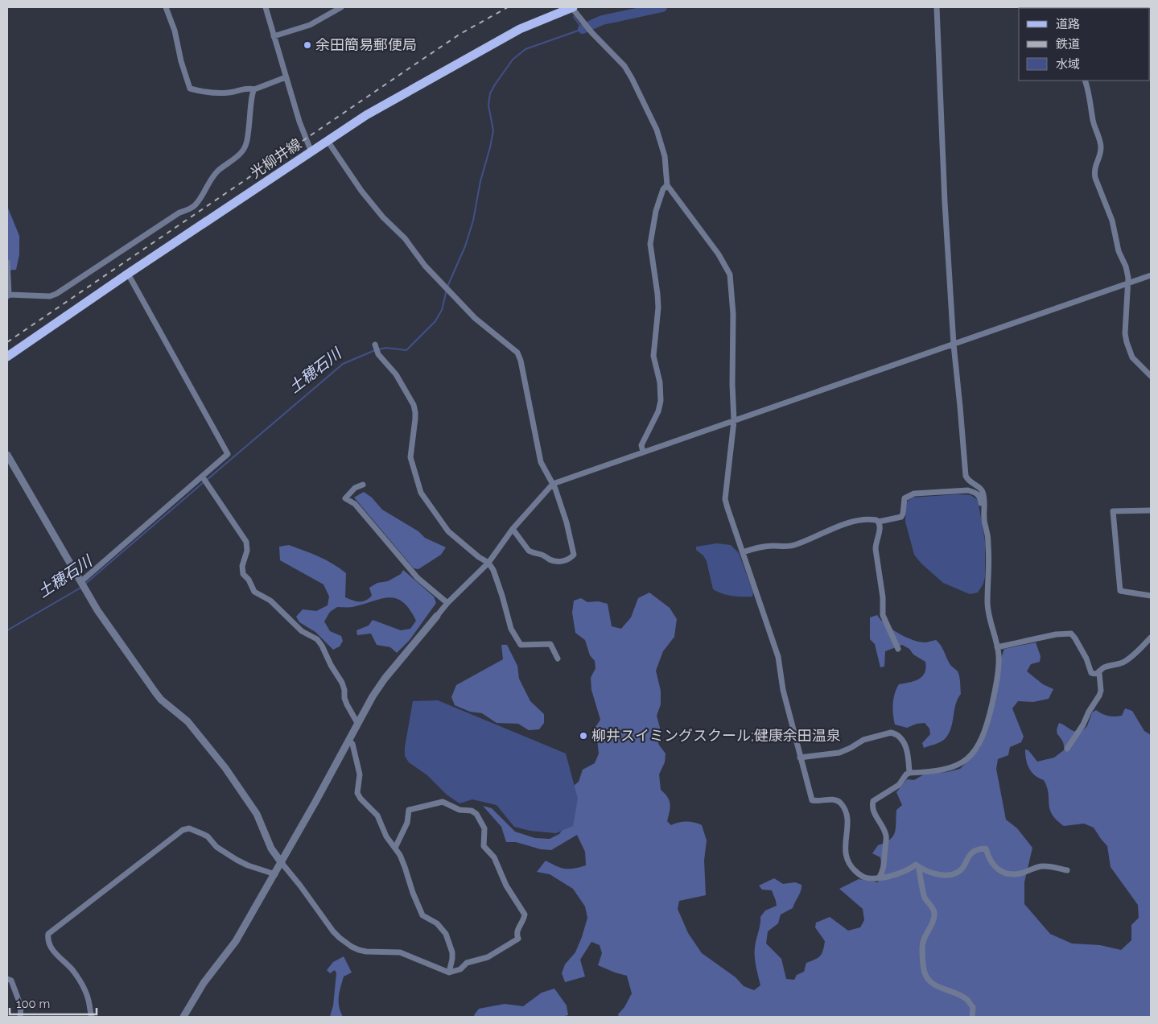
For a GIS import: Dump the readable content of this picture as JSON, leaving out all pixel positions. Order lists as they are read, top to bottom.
{
  "streets": {
    "main road": ["光柳井線"]
  },
  "water": ["土穂石川"],
  "places": ["余田簡易郵便局", "柳井スイミングスクール;健康余田温泉"],
  "legend": ["道路", "鉄道", "水域"],
  "scale_bar": "100 m"
}
